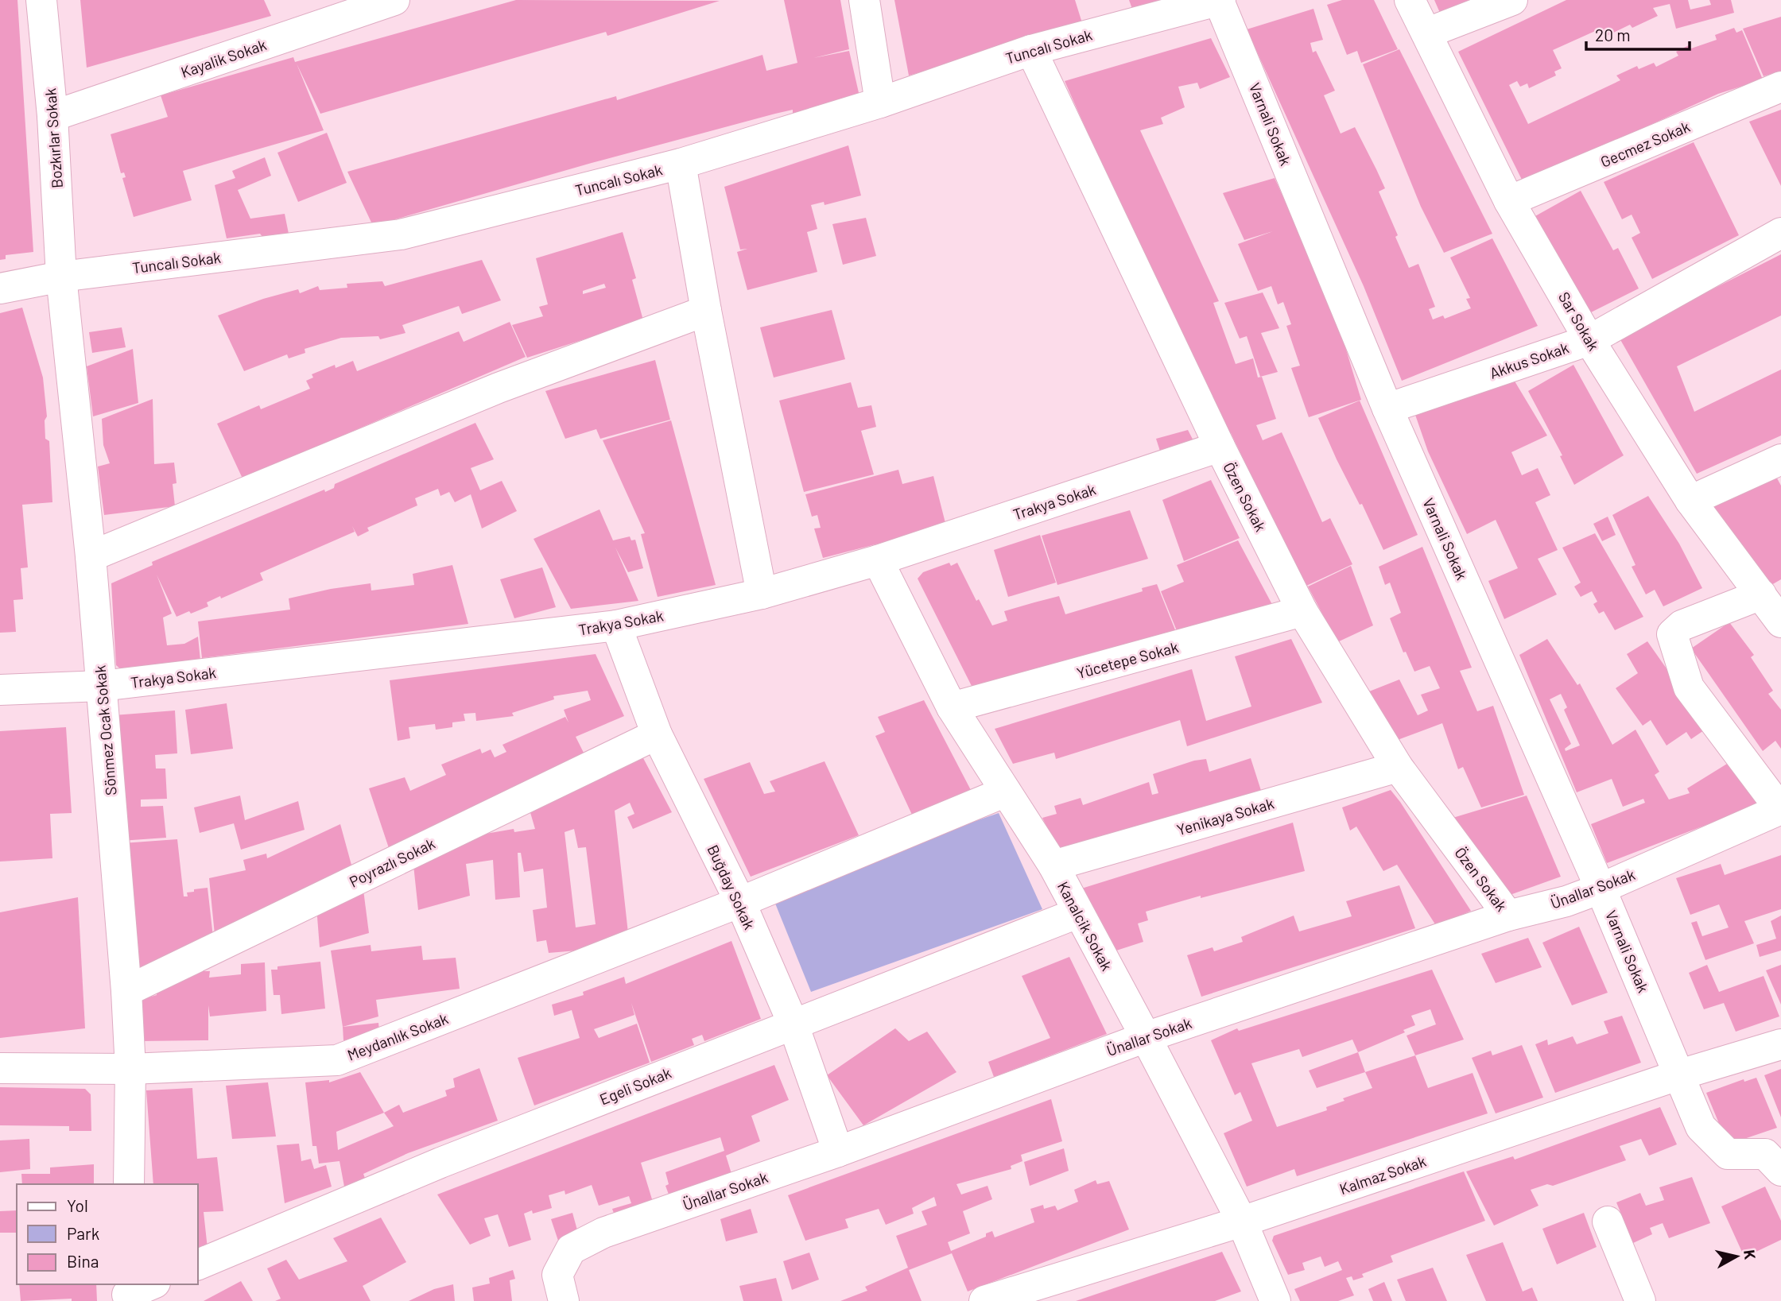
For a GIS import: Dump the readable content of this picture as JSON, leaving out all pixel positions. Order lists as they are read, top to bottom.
{
  "streets": {
    "street": [
      "Tuncalı Sokak",
      "Kayalik Sokak",
      "Varnali Sokak",
      "Bozkırlar Sokak",
      "Gecmez Sokak",
      "Sar Sokak",
      "Akkus Sokak",
      "Özen Sokak",
      "Trakya Sokak",
      "Yücetepe Sokak",
      "Sönmez Ocak Sokak",
      "Yenikaya Sokak",
      "Poyrazlı Sokak",
      "Buğday Sokak",
      "Ünallar Sokak",
      "Kanalcik Sokak",
      "Meydanlık Sokak",
      "Egeli Sokak",
      "Kalmaz Sokak"
    ]
  },
  "crossings": [
    ["Tuncalı Sokak", "Varnali Sokak"],
    ["Tuncalı Sokak", "Bozkırlar Sokak"],
    ["Tuncalı Sokak", "Özen Sokak"],
    ["Tuncalı Sokak", "Sönmez Ocak Sokak"],
    ["Kayalik Sokak", "Bozkırlar Sokak"],
    ["Varnali Sokak", "Akkus Sokak"],
    ["Varnali Sokak", "Ünallar Sokak"],
    ["Varnali Sokak", "Kalmaz Sokak"],
    ["Bozkırlar Sokak", "Sönmez Ocak Sokak"],
    ["Gecmez Sokak", "Sar Sokak"],
    ["Sar Sokak", "Akkus Sokak"],
    ["Özen Sokak", "Trakya Sokak"],
    ["Özen Sokak", "Yücetepe Sokak"],
    ["Özen Sokak", "Yenikaya Sokak"],
    ["Özen Sokak", "Ünallar Sokak"],
    ["Trakya Sokak", "Sönmez Ocak Sokak"],
    ["Trakya Sokak", "Buğday Sokak"],
    ["Trakya Sokak", "Kanalcik Sokak"],
    ["Yücetepe Sokak", "Kanalcik Sokak"],
    ["Sönmez Ocak Sokak", "Poyrazlı Sokak"],
    ["Sönmez Ocak Sokak", "Meydanlık Sokak"],
    ["Yenikaya Sokak", "Kanalcik Sokak"],
    ["Poyrazlı Sokak", "Buğday Sokak"],
    ["Buğday Sokak", "Ünallar Sokak"],
    ["Buğday Sokak", "Meydanlık Sokak"],
    ["Buğday Sokak", "Egeli Sokak"],
    ["Ünallar Sokak", "Kanalcik Sokak"],
    ["Kanalcik Sokak", "Meydanlık Sokak"],
    ["Kanalcik Sokak", "Egeli Sokak"],
    ["Kanalcik Sokak", "Kalmaz Sokak"]
  ],
  "legend": ["Yol", "Park", "Bina"],
  "scale_bar": "20 m",
  "north": "right"
}
